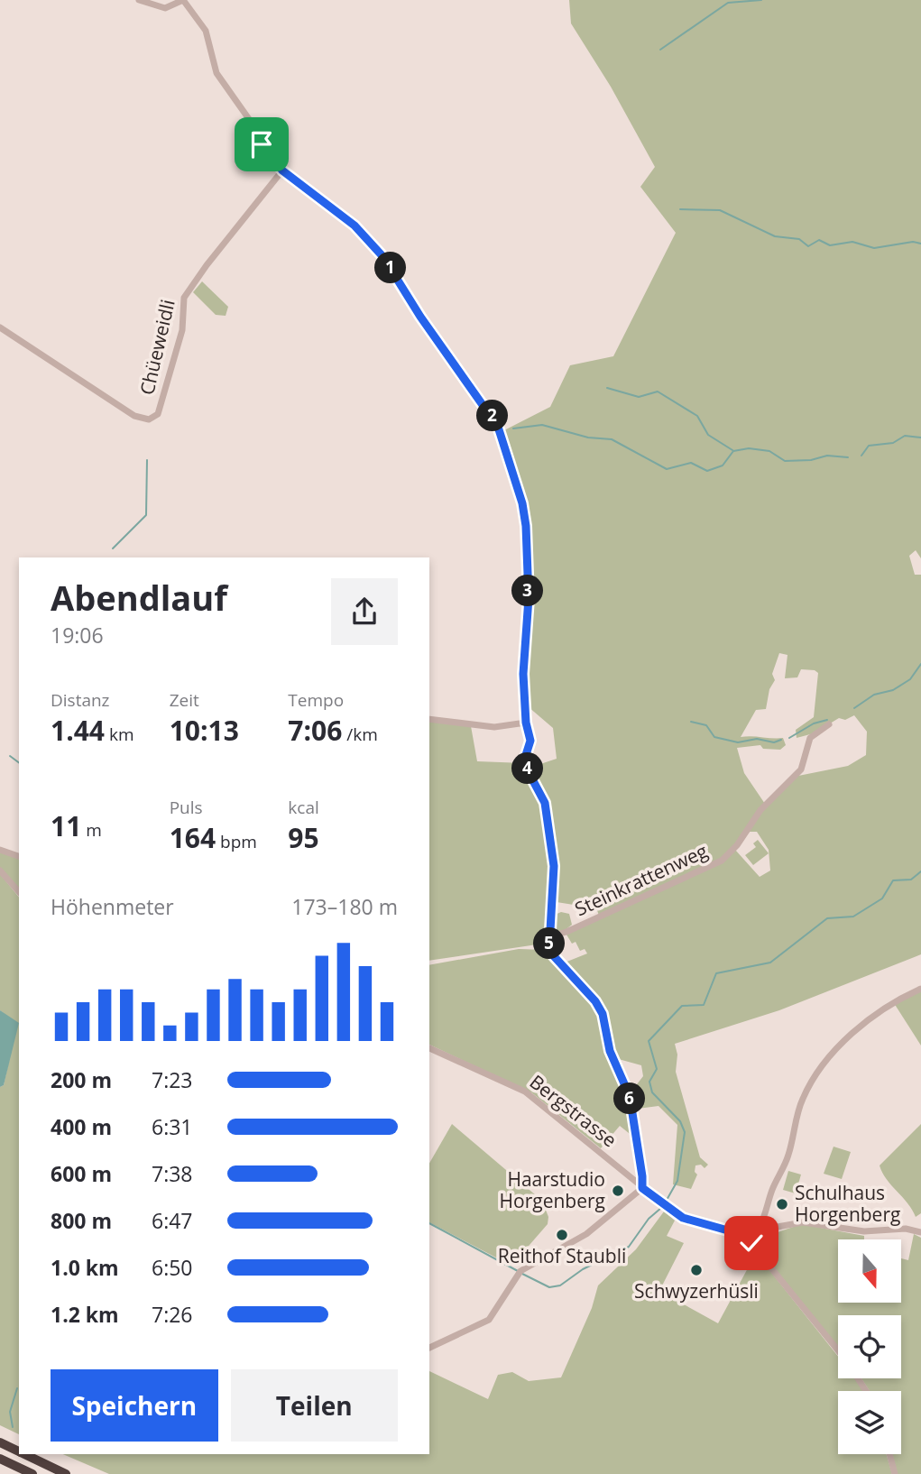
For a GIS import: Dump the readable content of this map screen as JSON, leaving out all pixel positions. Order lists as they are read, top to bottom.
{
  "streets": {
    "street": ["Chüeweidli", "Steinkrattenweg", "Bergstrasse"]
  },
  "places": [
    "Haarstudio Horgenberg",
    "Schulhaus Horgenberg",
    "Reithof Staubli",
    "Schwyzerhüsli"
  ],
  "north": "bottom",
  "page": {
    "pins": [
      "1",
      "2",
      "3",
      "4",
      "5",
      "6"
    ],
    "heading": ["Abendlauf", "19:06"],
    "stats": [
      ["Distanz", "1.44 km"],
      ["Zeit", "10:13"],
      ["Tempo", "7:06 /km"],
      ["11 m"],
      ["Puls", "164 bpm"],
      ["kcal", "95"]
    ],
    "chart": ["Höhenmeter", "173–180 m"],
    "list": [
      {
        "name": "200 m",
        "note": "7:23"
      },
      {
        "name": "400 m",
        "note": "6:31"
      },
      {
        "name": "600 m",
        "note": "7:38"
      },
      {
        "name": "800 m",
        "note": "6:47"
      },
      {
        "name": "1.0 km",
        "note": "6:50"
      },
      {
        "name": "1.2 km",
        "note": "7:26"
      }
    ],
    "buttons": ["Speichern", "Teilen"]
  }
}
